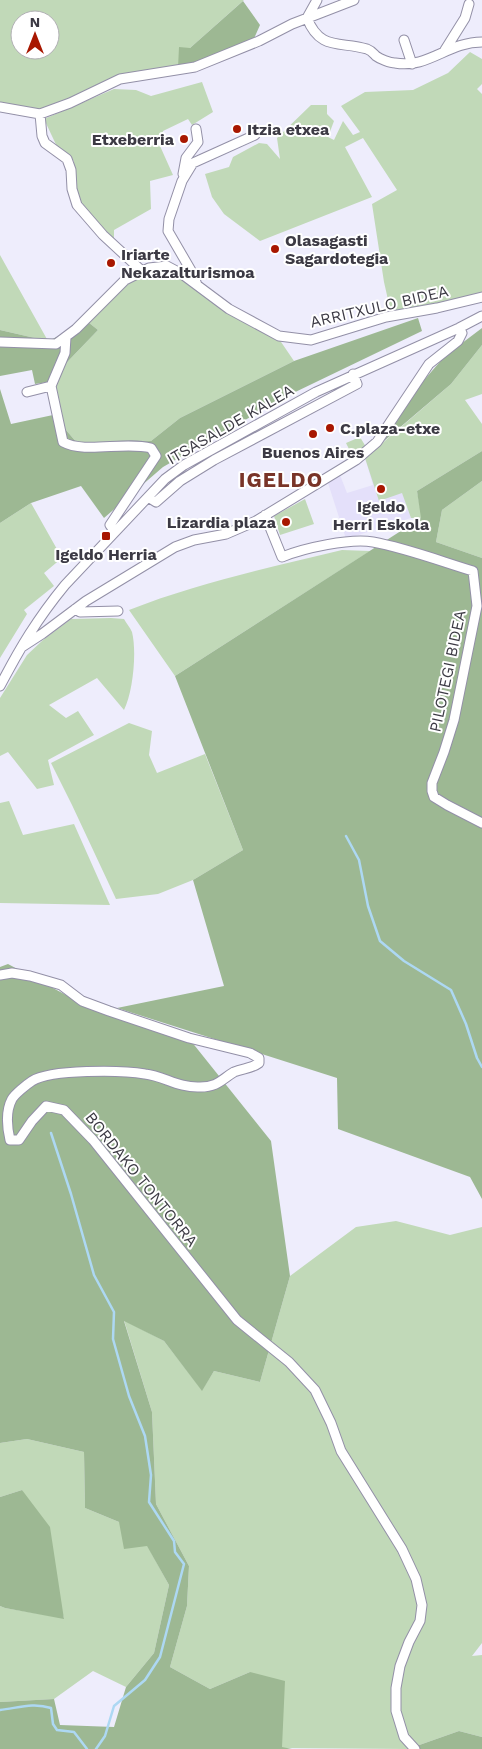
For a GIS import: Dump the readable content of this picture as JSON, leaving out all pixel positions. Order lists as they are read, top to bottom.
{
  "streets": {
    "street": [
      "ARRITXULO BIDEA",
      "ITSASALDE KALEA",
      "PILOTEGI BIDEA",
      "BORDAKO TONTORRA"
    ]
  },
  "districts": ["IGELDO"],
  "places": {
    "other": [
      "Itzia etxea",
      "Etxeberria",
      "Olasagasti Sagardotegia",
      "Iriarte Nekazalturismoa",
      "C.plaza-etxe",
      "Buenos Aires",
      "Igeldo Herri Eskola",
      "Lizardia plaza"
    ],
    "transit": ["Igeldo Herria"]
  },
  "north": "top"
}
